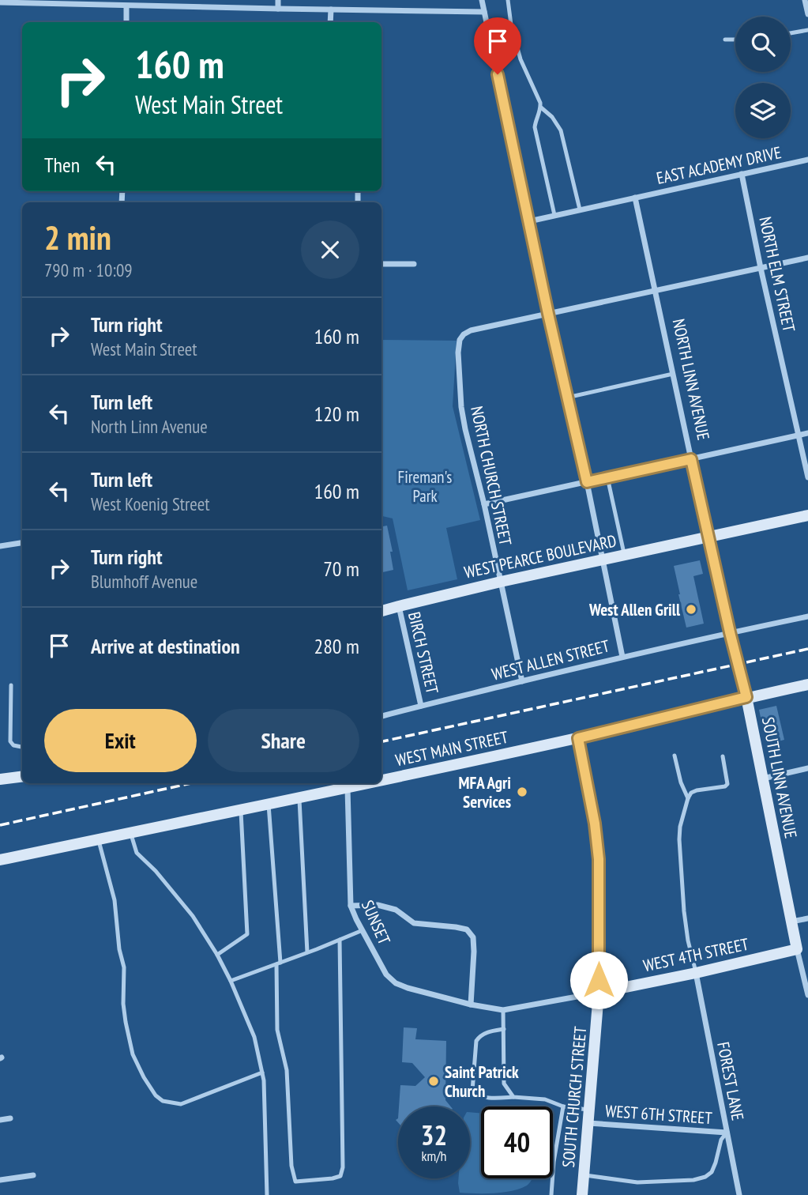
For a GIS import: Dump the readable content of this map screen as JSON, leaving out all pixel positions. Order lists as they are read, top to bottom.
{
  "streets": {
    "street": [
      "EAST ACADEMY DRIVE",
      "NORTH ELM STREET",
      "NORTH LINN AVENUE",
      "NORTH CHURCH STREET",
      "WEST PEARCE BOULEVARD",
      "BIRCH STREET",
      "WEST ALLEN STREET",
      "WEST MAIN STREET",
      "SOUTH LINN AVENUE",
      "SUNSET",
      "WEST 4TH STREET",
      "FOREST LANE",
      "SOUTH CHURCH STREET",
      "WEST 6TH STREET"
    ]
  },
  "crossings": [
    ["EAST ACADEMY DRIVE", "NORTH ELM STREET"],
    ["EAST ACADEMY DRIVE", "NORTH LINN AVENUE"],
    ["NORTH LINN AVENUE", "WEST PEARCE BOULEVARD"],
    ["NORTH LINN AVENUE", "WEST ALLEN STREET"],
    ["NORTH LINN AVENUE", "WEST MAIN STREET"],
    ["NORTH LINN AVENUE", "SOUTH LINN AVENUE"],
    ["NORTH CHURCH STREET", "WEST PEARCE BOULEVARD"],
    ["NORTH CHURCH STREET", "WEST ALLEN STREET"],
    ["WEST PEARCE BOULEVARD", "BIRCH STREET"],
    ["BIRCH STREET", "WEST ALLEN STREET"],
    ["WEST MAIN STREET", "SOUTH LINN AVENUE"],
    ["WEST MAIN STREET", "SUNSET"],
    ["WEST MAIN STREET", "SOUTH CHURCH STREET"],
    ["SOUTH LINN AVENUE", "WEST 4TH STREET"],
    ["SUNSET", "WEST 4TH STREET"],
    ["WEST 4TH STREET", "FOREST LANE"],
    ["WEST 4TH STREET", "SOUTH CHURCH STREET"],
    ["FOREST LANE", "WEST 6TH STREET"],
    ["SOUTH CHURCH STREET", "WEST 6TH STREET"]
  ],
  "parks": ["Fireman's Park"],
  "places": ["West Allen Grill", "MFA Agri Services", "Saint Patrick Church"],
  "page": {
    "turn": ["160 m", "West Main Street"],
    "then": "Then",
    "heading": ["2 min", "790 m · 10:09"],
    "list": [
      {
        "name": "Turn right",
        "note": "West Main Street",
        "value": "160 m"
      },
      {
        "name": "Turn left",
        "note": "North Linn Avenue",
        "value": "120 m"
      },
      {
        "name": "Turn left",
        "note": "West Koenig Street",
        "value": "160 m"
      },
      {
        "name": "Turn right",
        "note": "Blumhoff Avenue",
        "value": "70 m"
      },
      {
        "name": "Arrive at destination",
        "value": "280 m"
      }
    ],
    "buttons": ["Exit", "Share"],
    "speed": "32 km/h",
    "limit": "40"
  }
}
